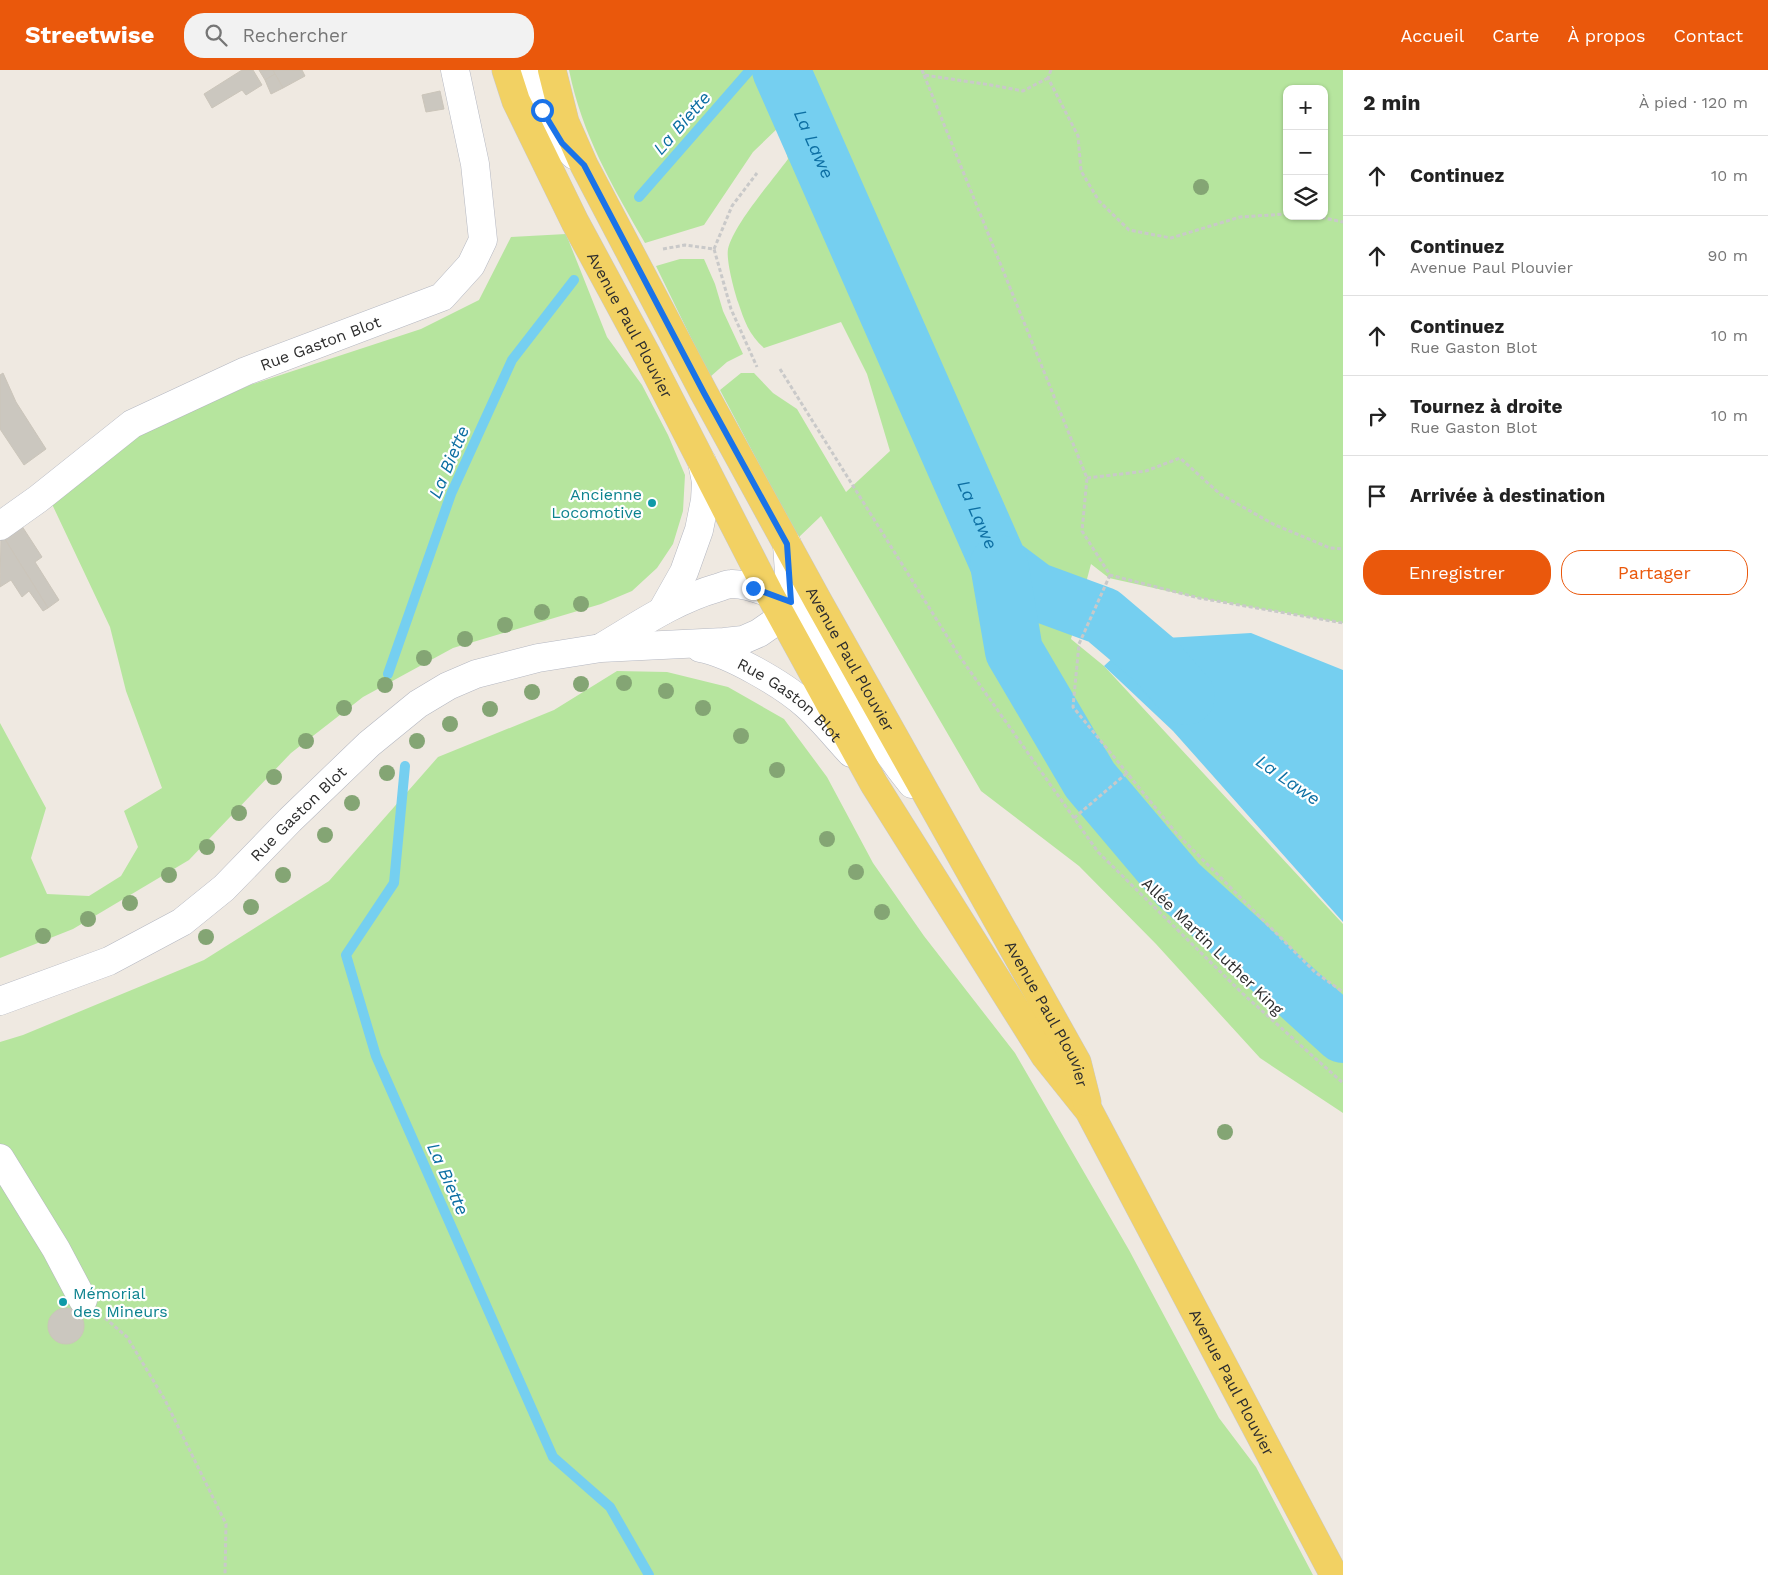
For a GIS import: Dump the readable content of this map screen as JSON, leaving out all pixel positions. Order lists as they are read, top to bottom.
{
  "streets": {
    "main road": ["Avenue Paul Plouvier"],
    "street": ["Rue Gaston Blot"],
    "path": ["Allée Martin Luther King"]
  },
  "crossings": [
    ["Avenue Paul Plouvier", "Rue Gaston Blot"]
  ],
  "water": ["La Biette", "La Lawe"],
  "places": ["Ancienne Locomotive", "Mémorial des Mineurs"],
  "page": {
    "header": "Streetwise",
    "search": "Rechercher",
    "nav": [
      "Accueil",
      "Carte",
      "À propos",
      "Contact"
    ],
    "heading": ["2 min", "À pied · 120 m"],
    "map_buttons": ["+", "−"],
    "list": [
      ["Continuez", "10 m"],
      ["Continuez", "Avenue Paul Plouvier", "90 m"],
      ["Continuez", "Rue Gaston Blot", "10 m"],
      ["Tournez à droite", "Rue Gaston Blot", "10 m"],
      "Arrivée à destination"
    ],
    "buttons": ["Enregistrer", "Partager"]
  }
}
